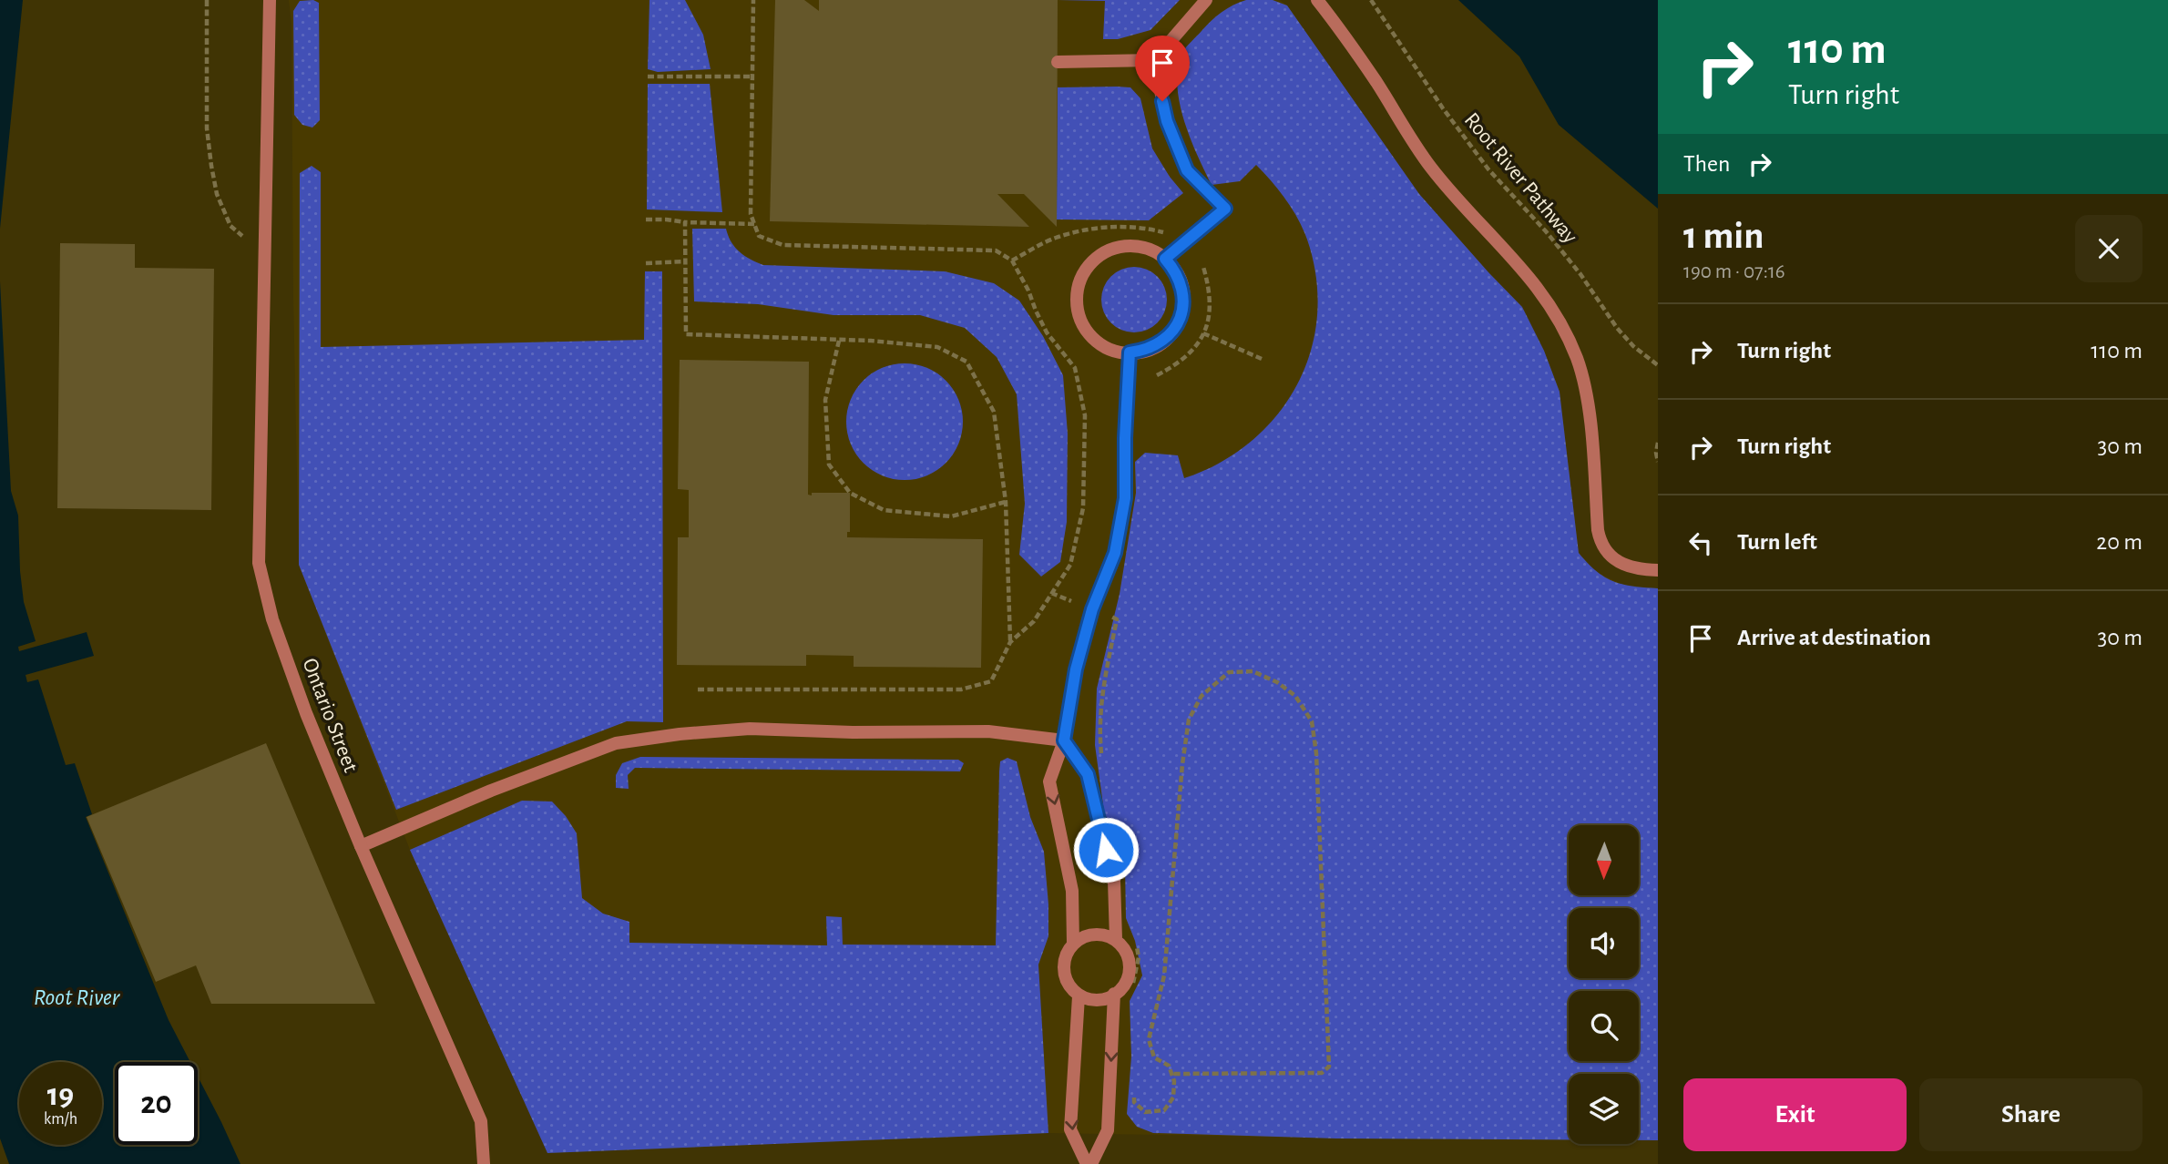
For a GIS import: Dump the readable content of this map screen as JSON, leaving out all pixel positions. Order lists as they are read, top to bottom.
{
  "streets": {
    "street": ["Ontario Street"],
    "path": ["Root River Pathway"]
  },
  "water": ["Root River"],
  "north": "bottom",
  "page": {
    "turn": ["110 m", "Turn right"],
    "then": "Then",
    "heading": ["1 min", "190 m · 07:16"],
    "list": [
      {
        "name": "Turn right",
        "value": "110 m"
      },
      {
        "name": "Turn right",
        "value": "30 m"
      },
      {
        "name": "Turn left",
        "value": "20 m"
      },
      {
        "name": "Arrive at destination",
        "value": "30 m"
      }
    ],
    "speed": "19 km/h",
    "limit": "20",
    "buttons": ["Exit", "Share"]
  }
}
